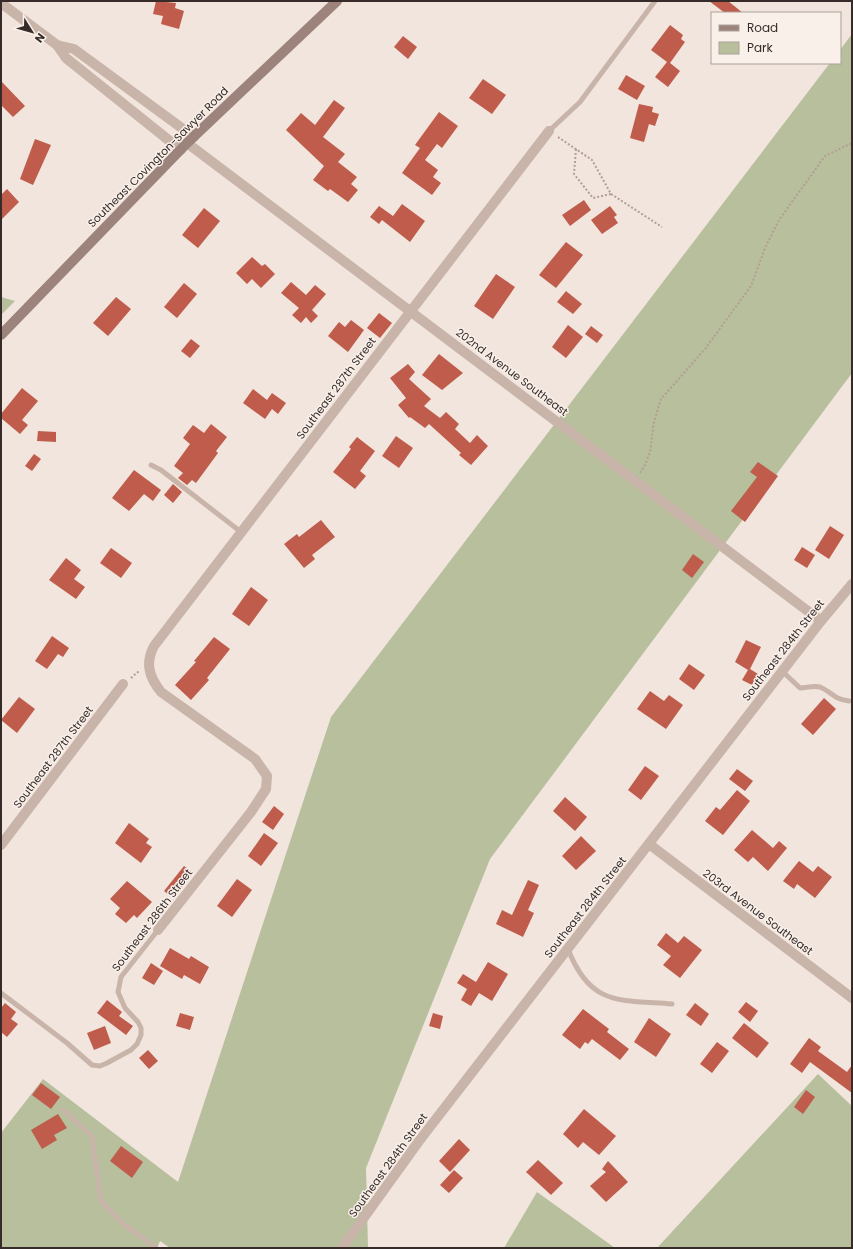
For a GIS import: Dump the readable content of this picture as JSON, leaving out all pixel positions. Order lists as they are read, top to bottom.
{
  "streets": {
    "street": [
      "Southeast Covington-Sawyer Road",
      "202nd Avenue Southeast",
      "Southeast 287th Street",
      "Southeast 284th Street",
      "203rd Avenue Southeast",
      "Southeast 286th Street"
    ]
  },
  "crossings": [
    ["Southeast Covington-Sawyer Road", "202nd Avenue Southeast"],
    ["202nd Avenue Southeast", "Southeast 287th Street"],
    ["202nd Avenue Southeast", "Southeast 284th Street"],
    ["Southeast 287th Street", "Southeast 286th Street"],
    ["Southeast 284th Street", "203rd Avenue Southeast"]
  ],
  "legend": ["Road", "Park"],
  "north": "bottom right"
}
